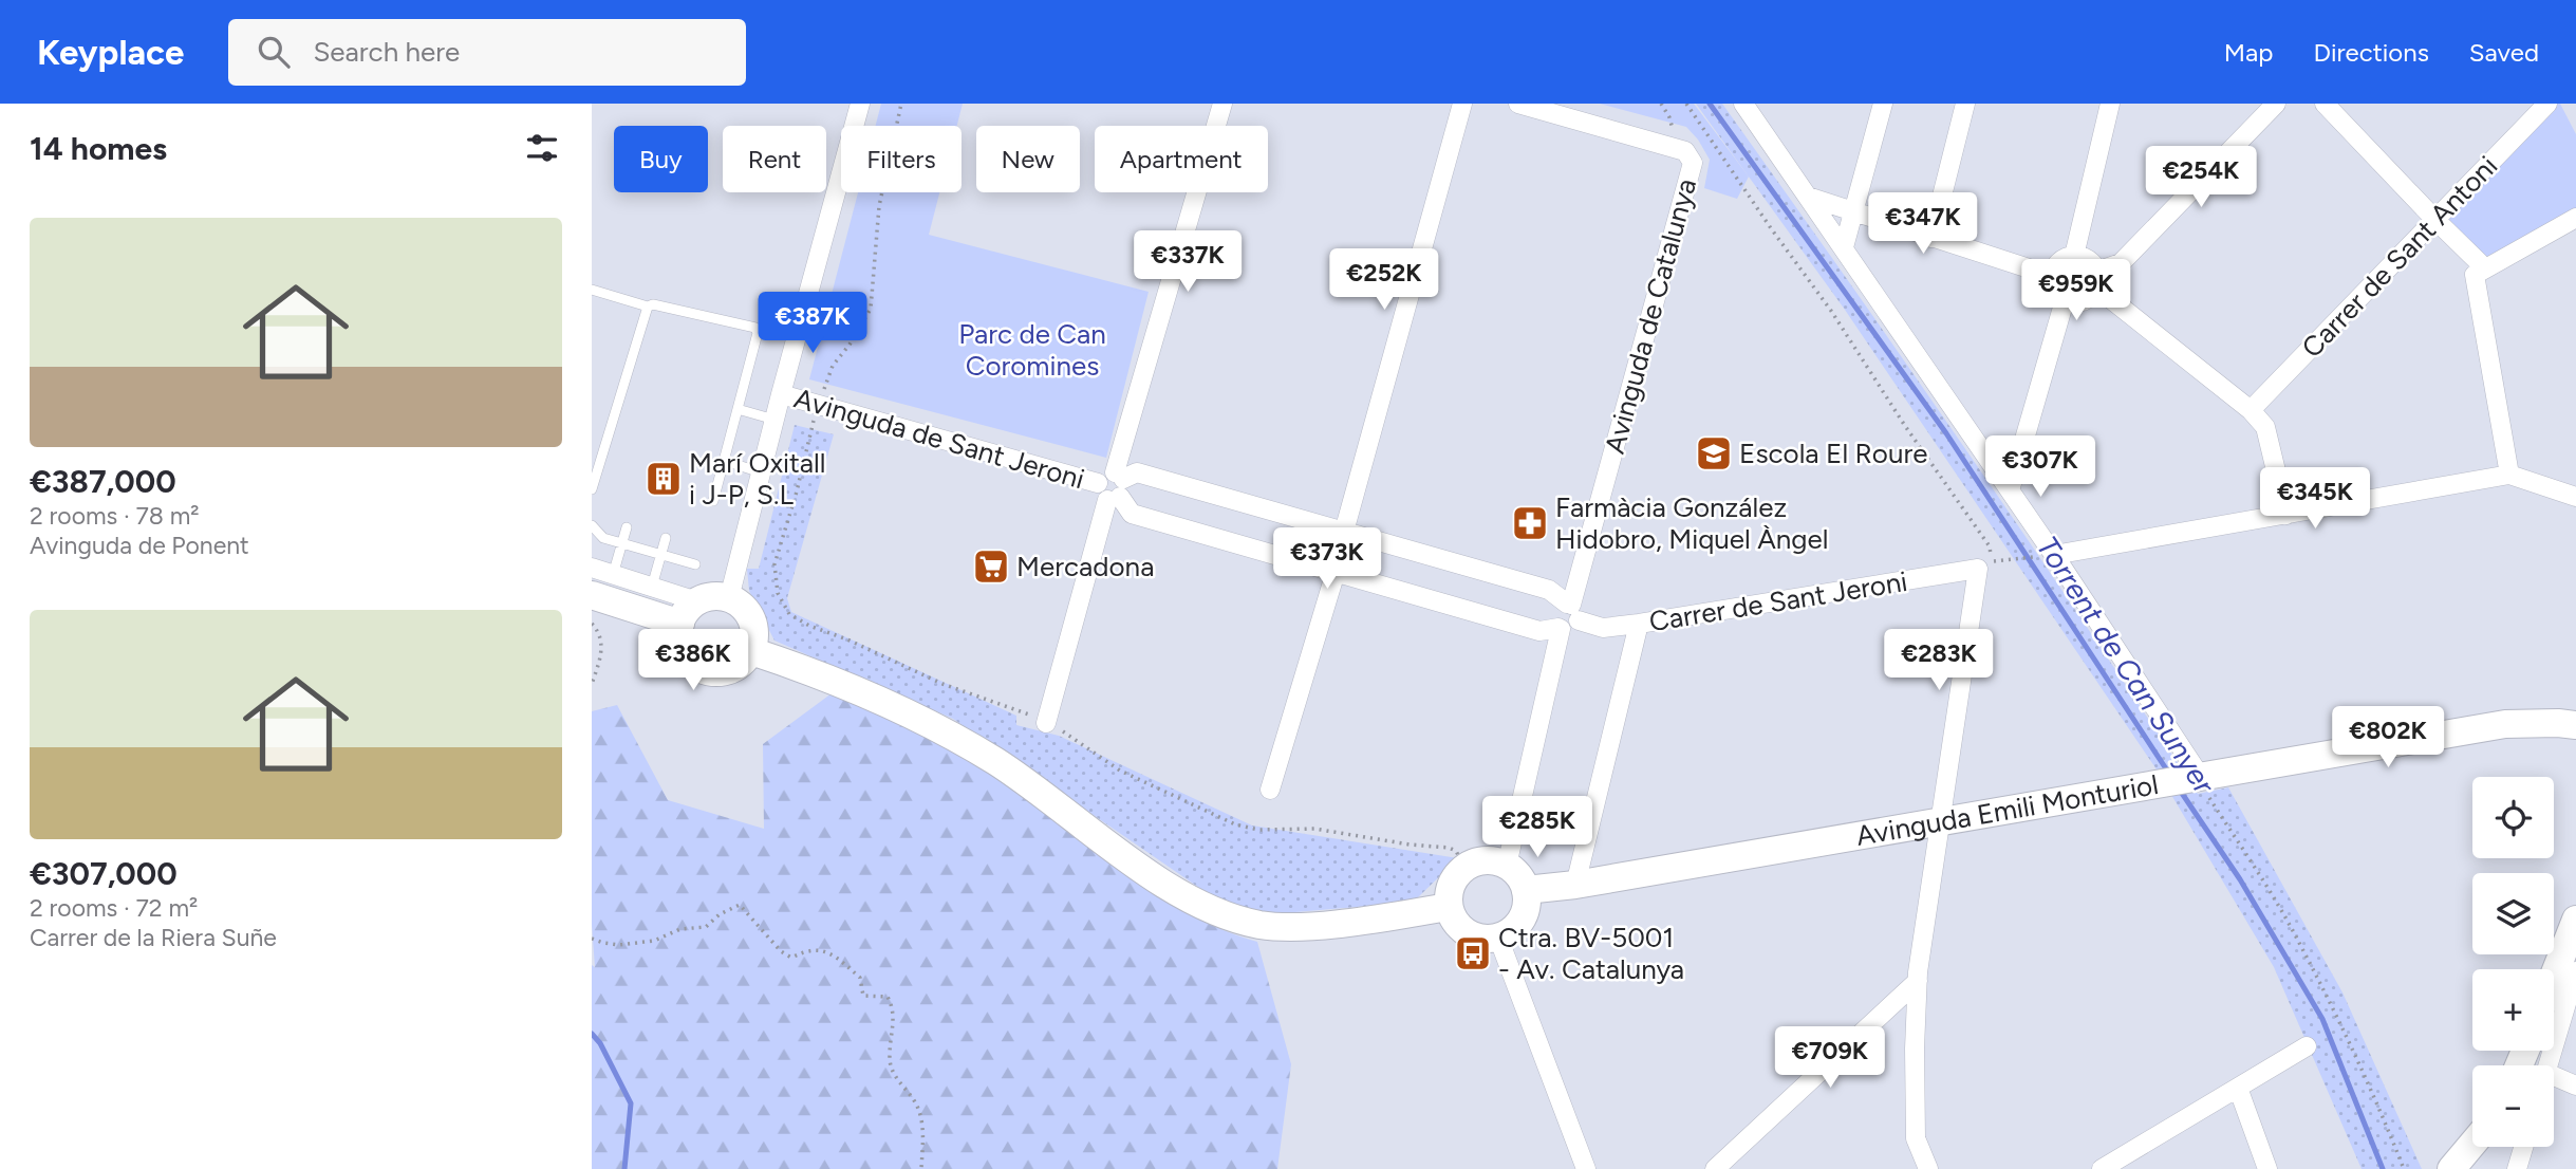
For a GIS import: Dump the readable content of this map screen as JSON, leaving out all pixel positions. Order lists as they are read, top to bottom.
{
  "streets": {
    "street": [
      "Carrer de Sant Antoni",
      "Avinguda de Catalunya",
      "Avinguda de Sant Jeroni",
      "Carrer de Sant Jeroni",
      "Avinguda Emili Monturiol"
    ]
  },
  "crossings": [
    ["Avinguda de Catalunya", "Avinguda de Sant Jeroni"],
    ["Avinguda de Catalunya", "Carrer de Sant Jeroni"],
    ["Avinguda de Catalunya", "Avinguda Emili Monturiol"],
    ["Avinguda de Sant Jeroni", "Carrer de Sant Jeroni"]
  ],
  "water": ["Torrent de Can Sunyer"],
  "parks": ["Parc de Can Coromines"],
  "places": {
    "school or university": ["Escola El Roure"],
    "building": ["Marí Oxitall i J-P, S.L"],
    "pharmacy": ["Farmàcia González Hidobro, Miquel Àngel"],
    "supermarket": ["Mercadona"],
    "bus stop": ["Ctra. BV-5001 - Av. Catalunya"]
  },
  "page": {
    "header": "Keyplace",
    "search": "Search here",
    "nav": ["Map", "Directions", "Saved"],
    "heading": "14 homes",
    "chip": [
      "Buy",
      "Rent",
      "Filters",
      "New",
      "Apartment"
    ],
    "price": [
      "€254K",
      "€347K",
      "€337K",
      "€252K",
      "€959K",
      "€387K",
      "€307K",
      "€345K",
      "€373K",
      "€386K",
      "€283K",
      "€802K",
      "€285K",
      "€709K"
    ],
    "list": [
      {
        "name": "€387,000",
        "note": "2 rooms · 78 m² · Avinguda de Ponent"
      },
      {
        "name": "€307,000",
        "note": "2 rooms · 72 m² · Carrer de la Riera Suñe"
      }
    ],
    "map_buttons": ["+", "−"]
  }
}
